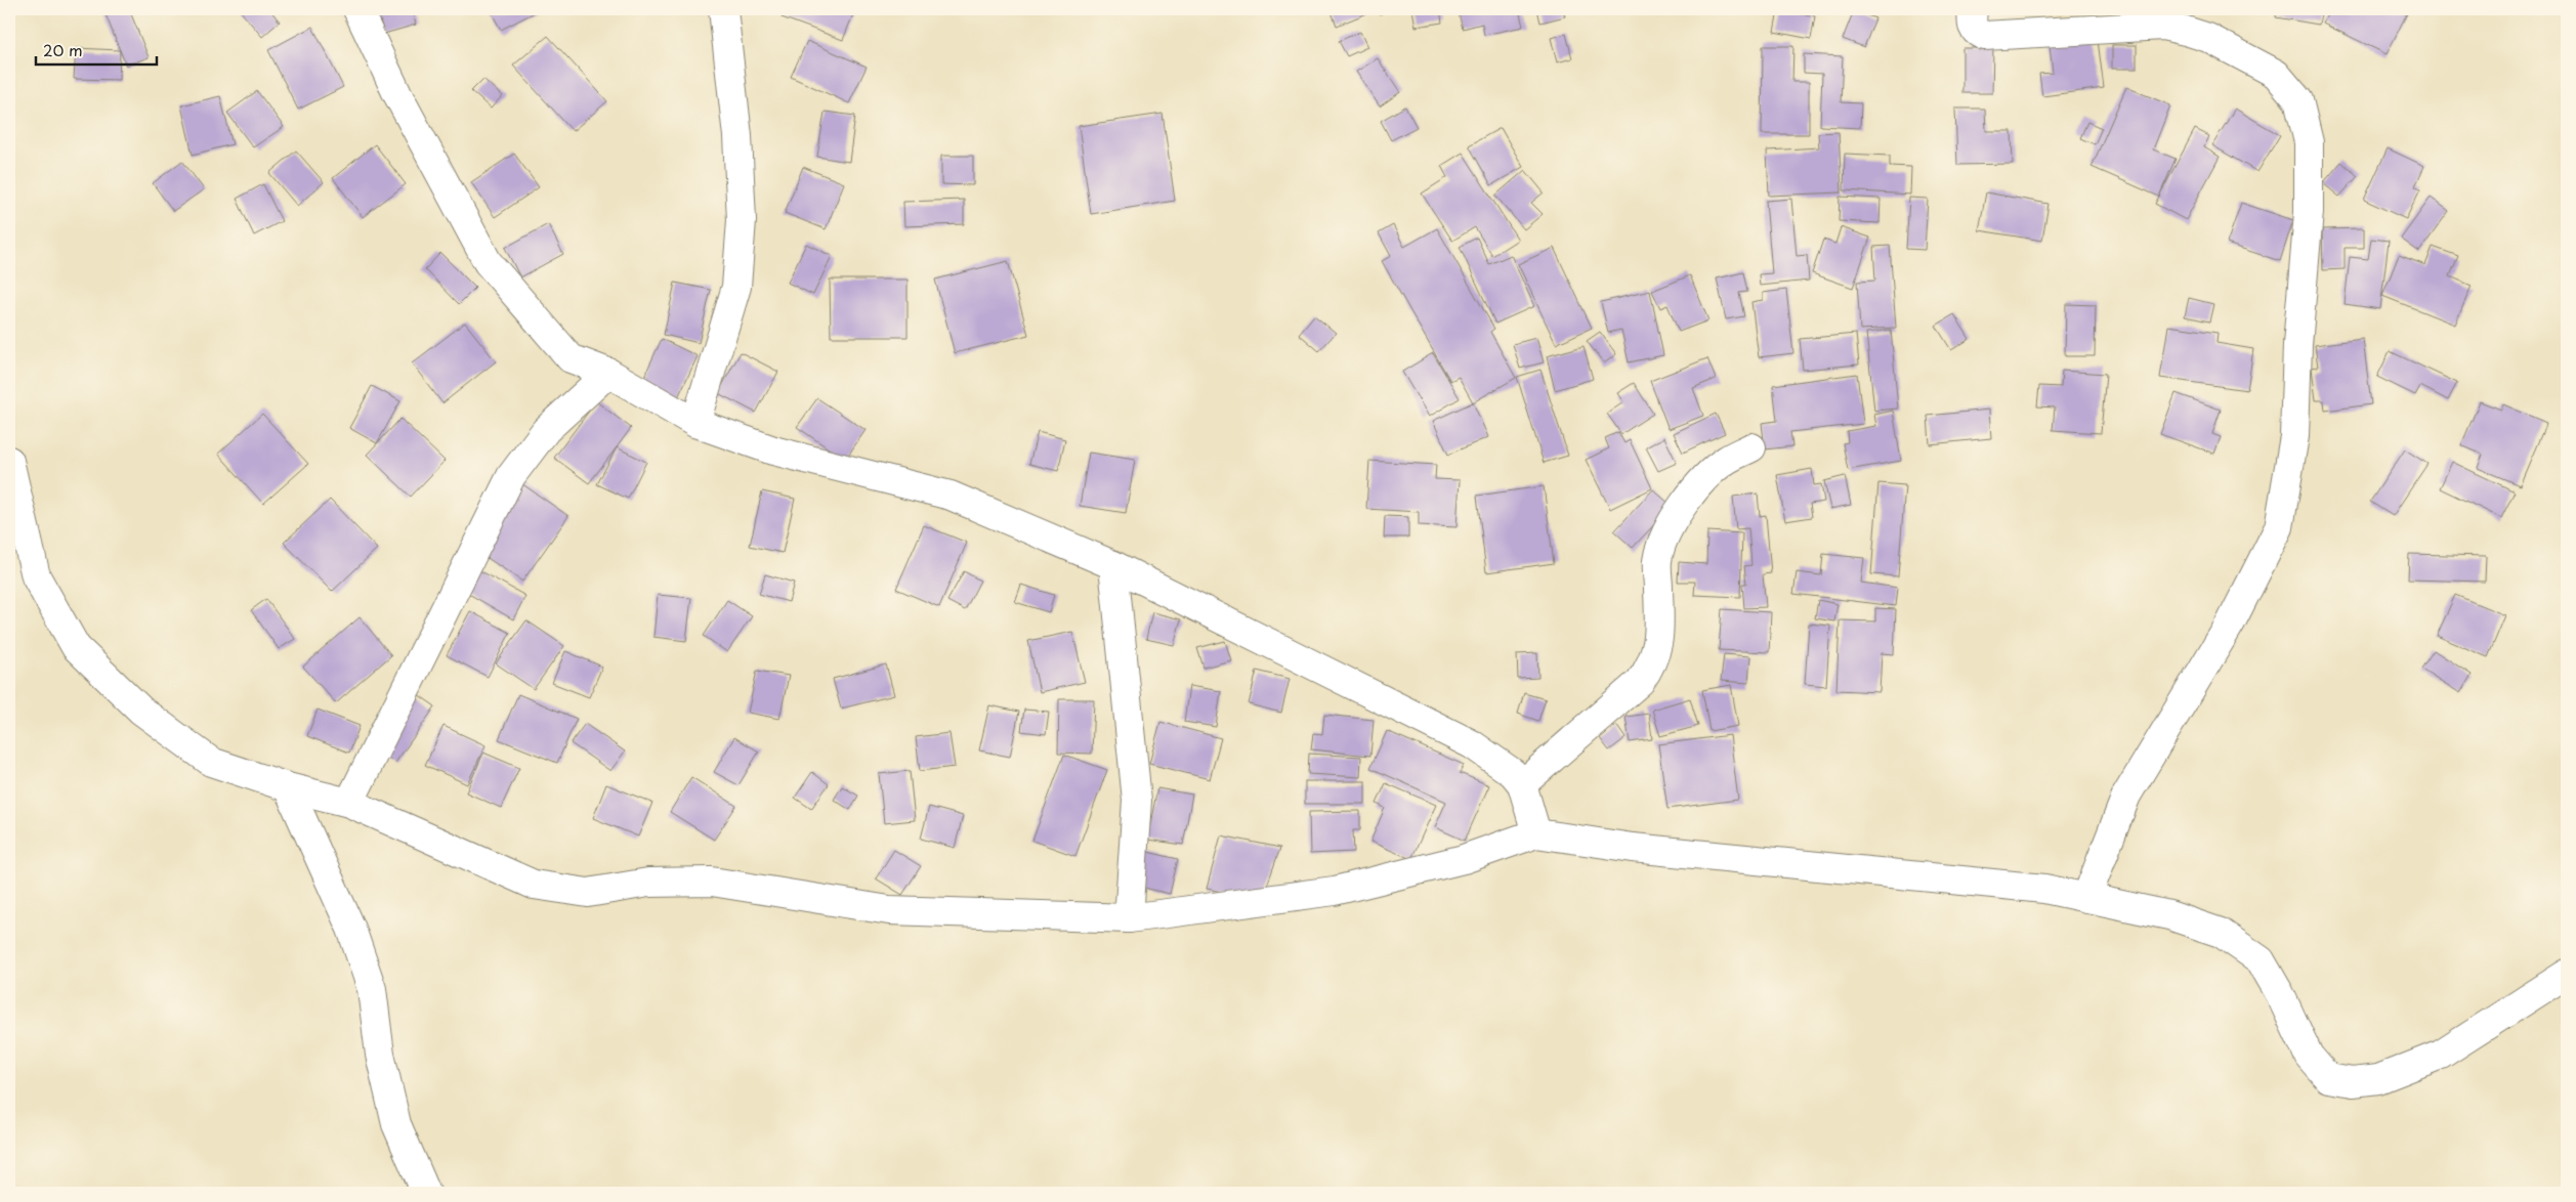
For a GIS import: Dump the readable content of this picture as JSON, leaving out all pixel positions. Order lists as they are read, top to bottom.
{
  "scale_bar": "20 m"
}
